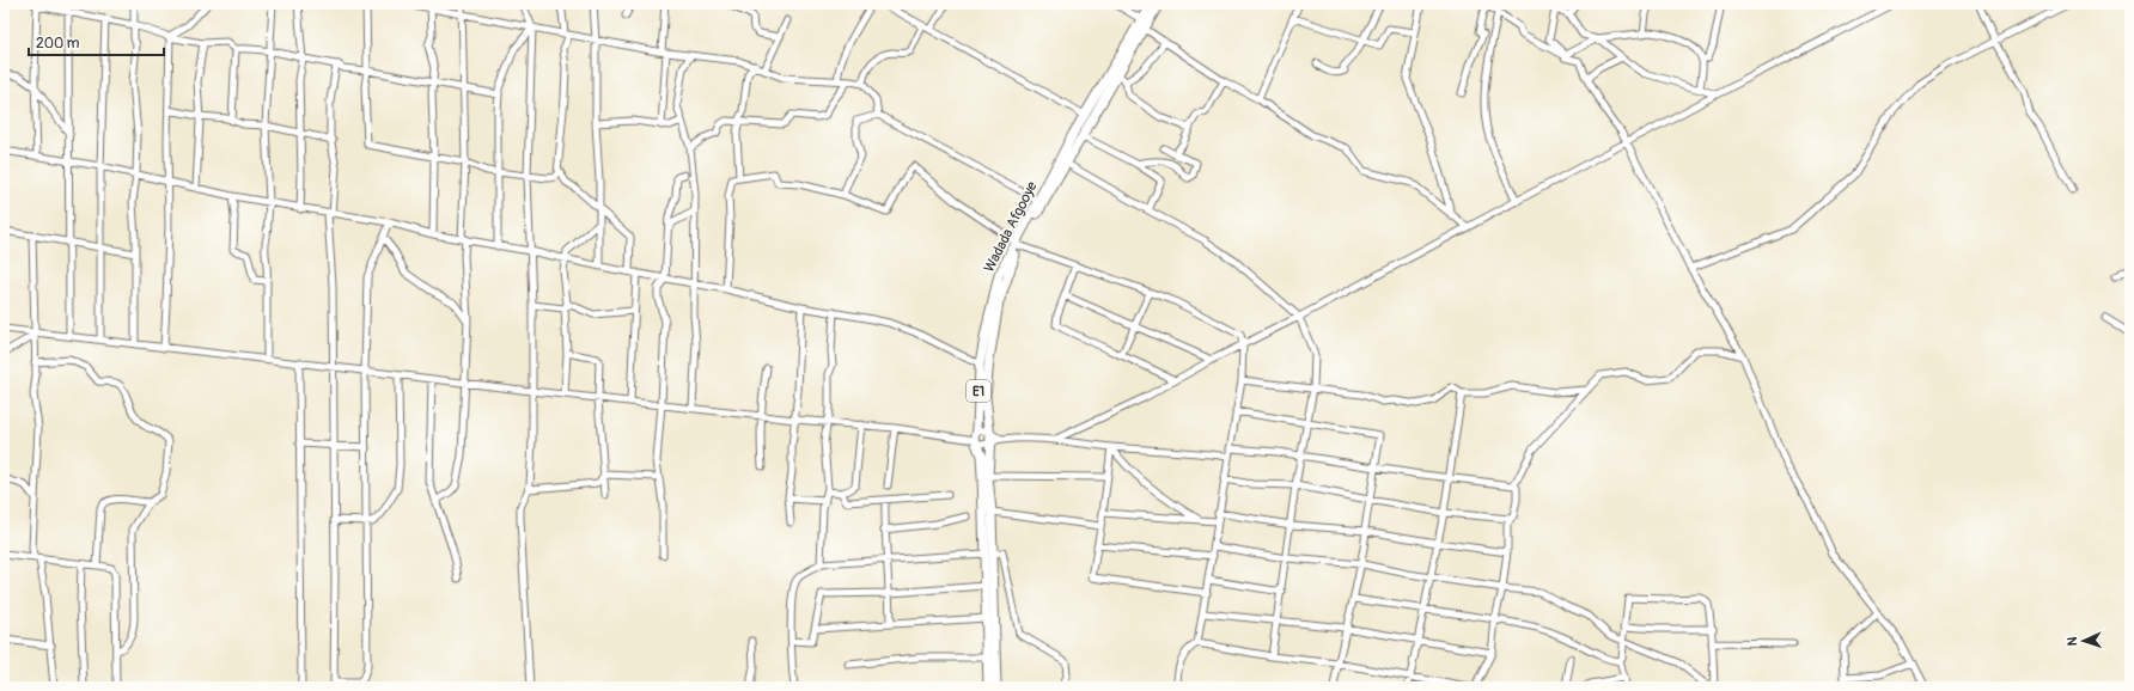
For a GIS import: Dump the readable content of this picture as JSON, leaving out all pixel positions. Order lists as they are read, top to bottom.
{
  "streets": {
    "highway": ["Wadada Afgooye", "E1"]
  },
  "scale_bar": "200 m",
  "north": "left"
}
